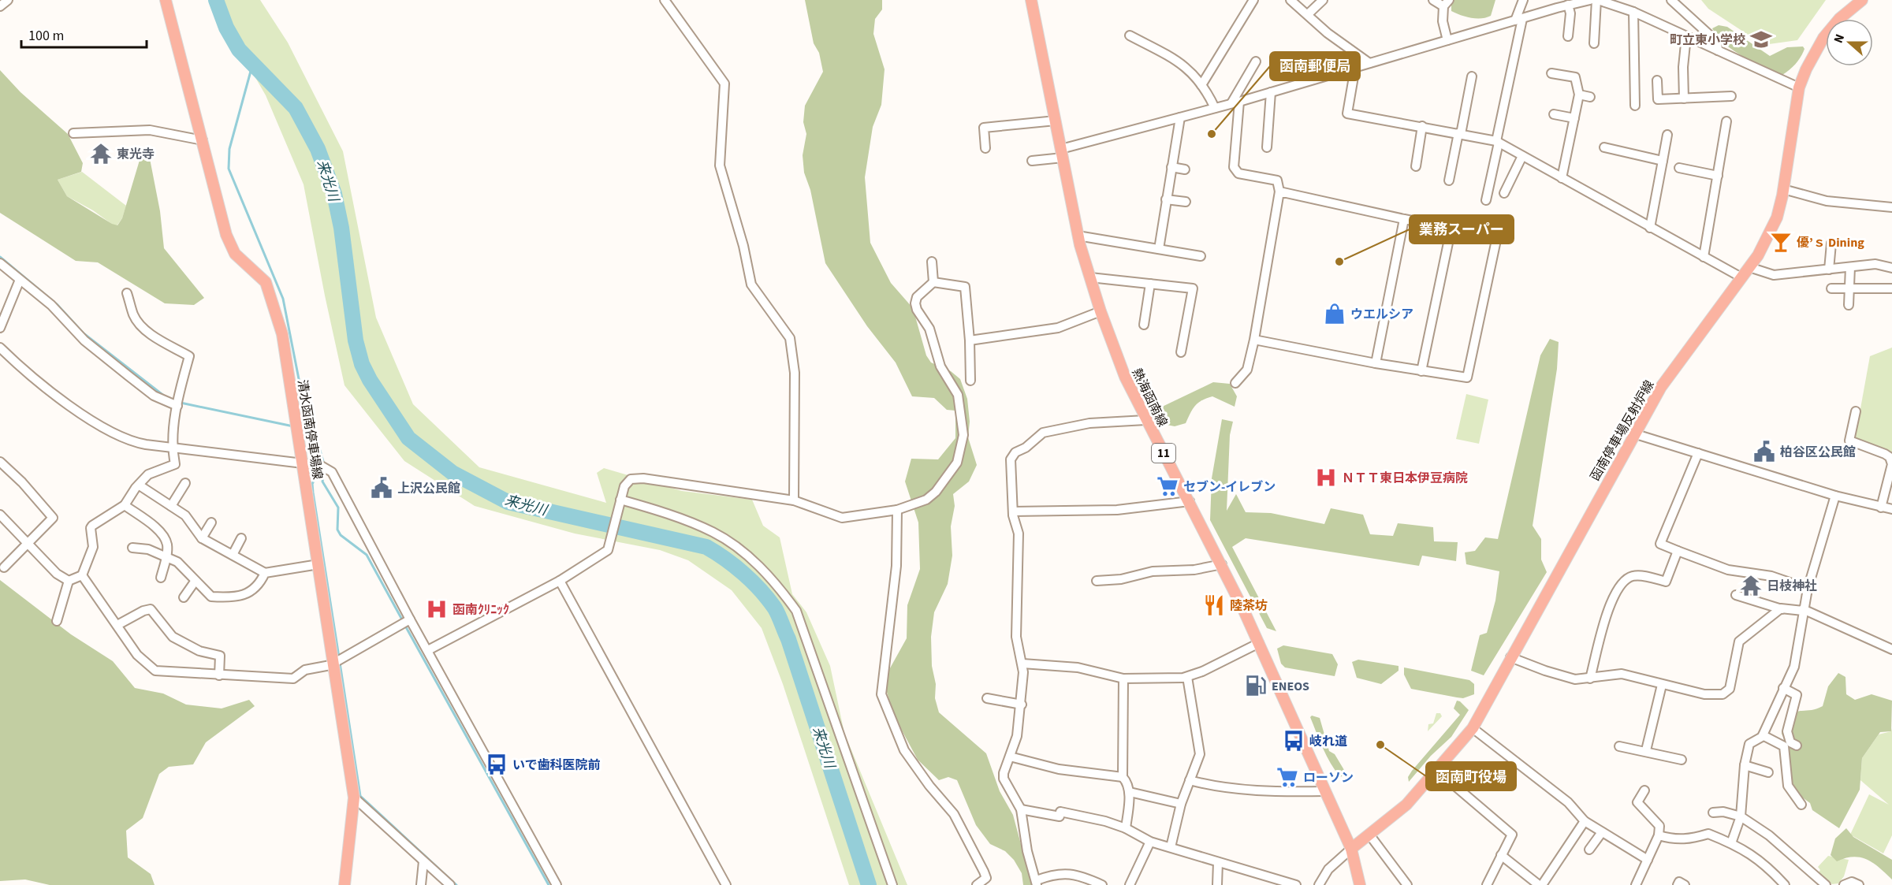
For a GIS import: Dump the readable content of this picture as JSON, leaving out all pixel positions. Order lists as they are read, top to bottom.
{
  "streets": {
    "main road": [
      "熱海函南線",
      "清水函南停車場線",
      "函南停車場反射炉線",
      "11"
    ]
  },
  "crossings": [
    ["熱海函南線", "函南停車場反射炉線"]
  ],
  "water": ["来光川"],
  "places": {
    "school or university": ["町立東小学校"],
    "other": ["函南郵便局", "業務スーパー", "函南町役場"],
    "temple": ["東光寺", "日枝神社"],
    "bar": ["優’ｓ Dining"],
    "shop": ["ウエルシア"],
    "public building": ["柏谷区公民館", "上沢公民館"],
    "hospital": ["ＮＴＴ東日本伊豆病院", "函南ｸﾘﾆｯｸ"],
    "supermarket": ["セブン-イレブン", "ローソン"],
    "restaurant": ["陸茶坊"],
    "fuel station": ["ENEOS"],
    "bus stop": ["岐れ道", "いで歯科医院前"]
  },
  "scale_bar": "100 m",
  "north": "left"
}
